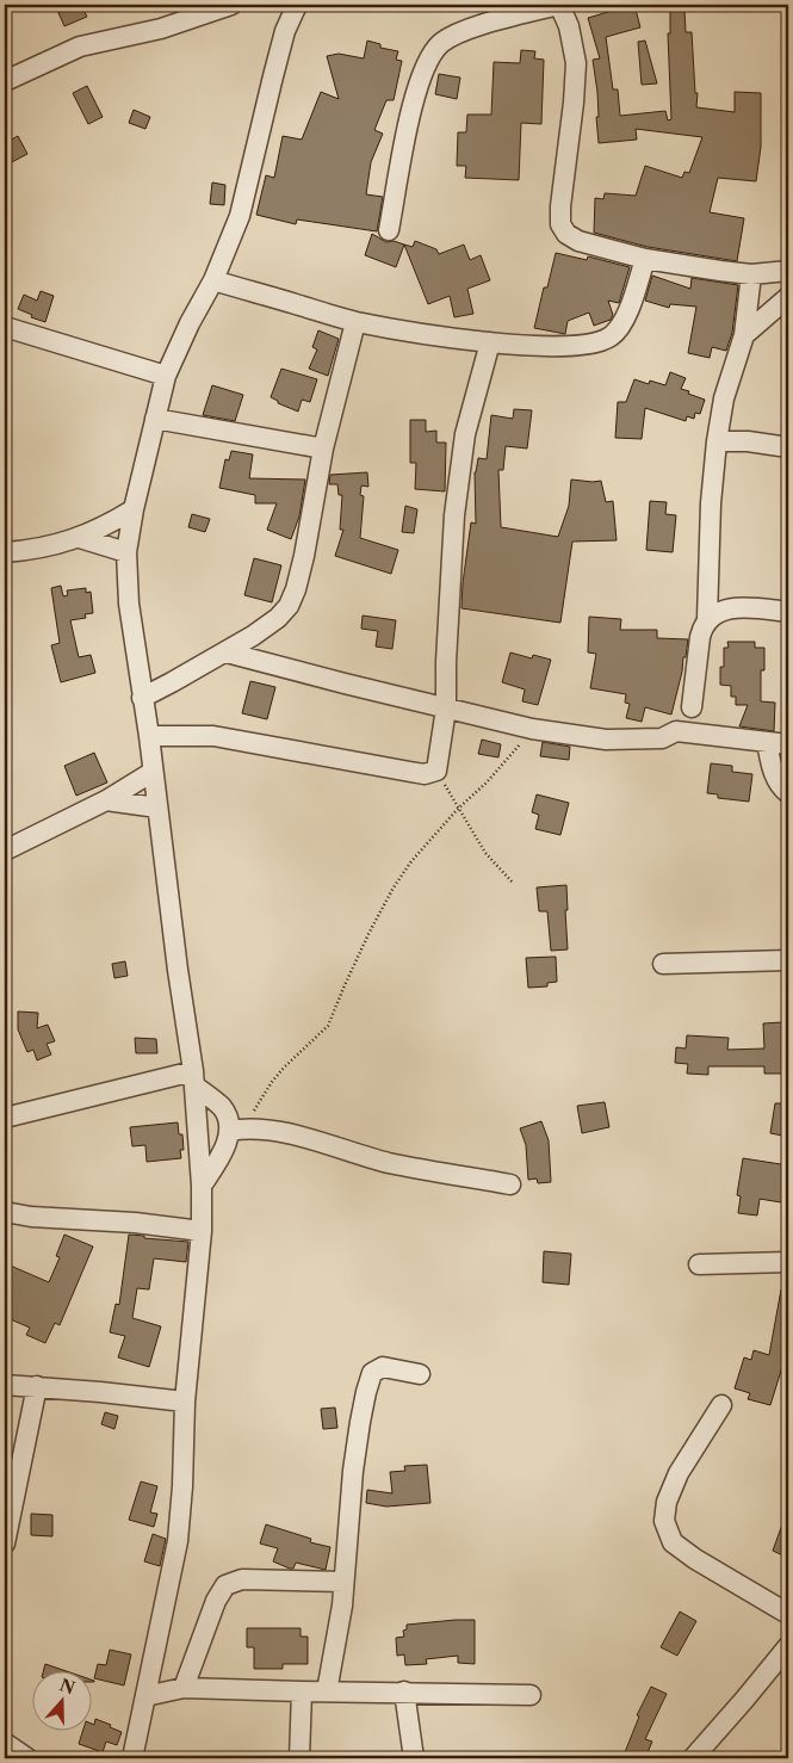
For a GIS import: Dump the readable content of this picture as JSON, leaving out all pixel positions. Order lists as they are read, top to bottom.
{
  "north": "top"
}
